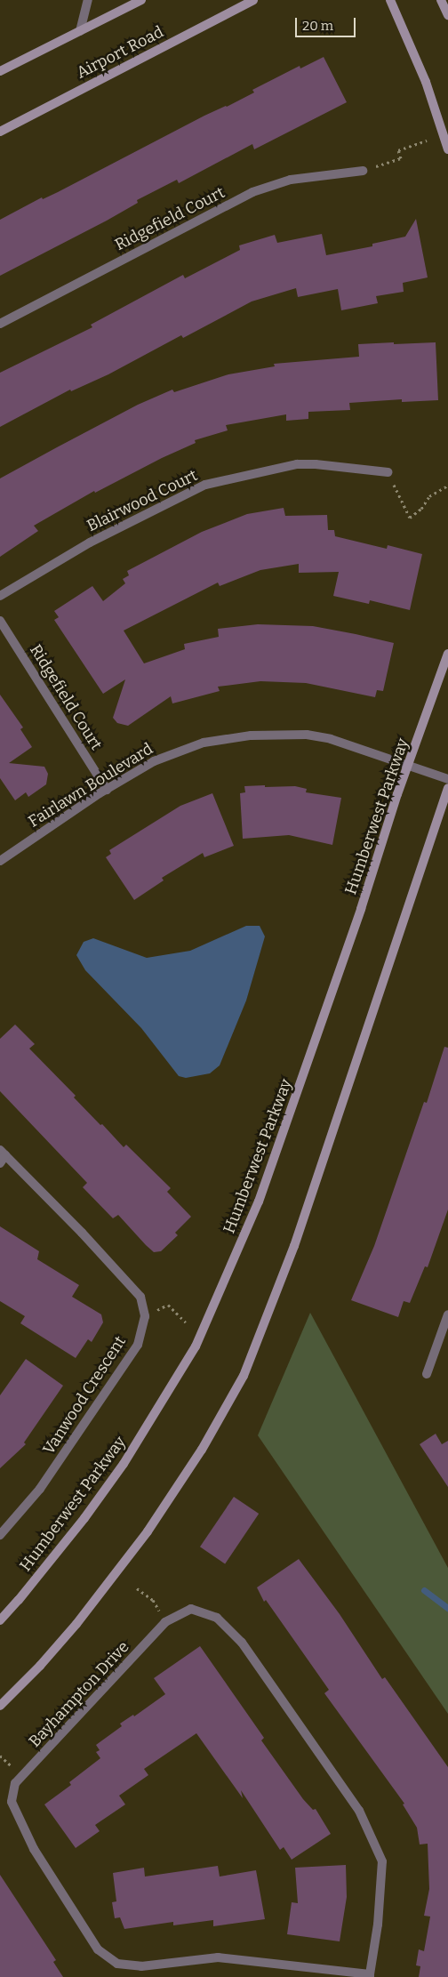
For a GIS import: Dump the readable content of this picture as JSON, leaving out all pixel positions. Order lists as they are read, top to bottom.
{
  "streets": {
    "main road": ["Airport Road", "Humberwest Parkway"],
    "street": [
      "Ridgefield Court",
      "Blairwood Court",
      "Fairlawn Boulevard",
      "Vanwood Crescent",
      "Bayhampton Drive"
    ]
  },
  "crossings": [
    ["Ridgefield Court", "Fairlawn Boulevard"],
    ["Fairlawn Boulevard", "Humberwest Parkway"]
  ],
  "scale_bar": "20 m"
}
